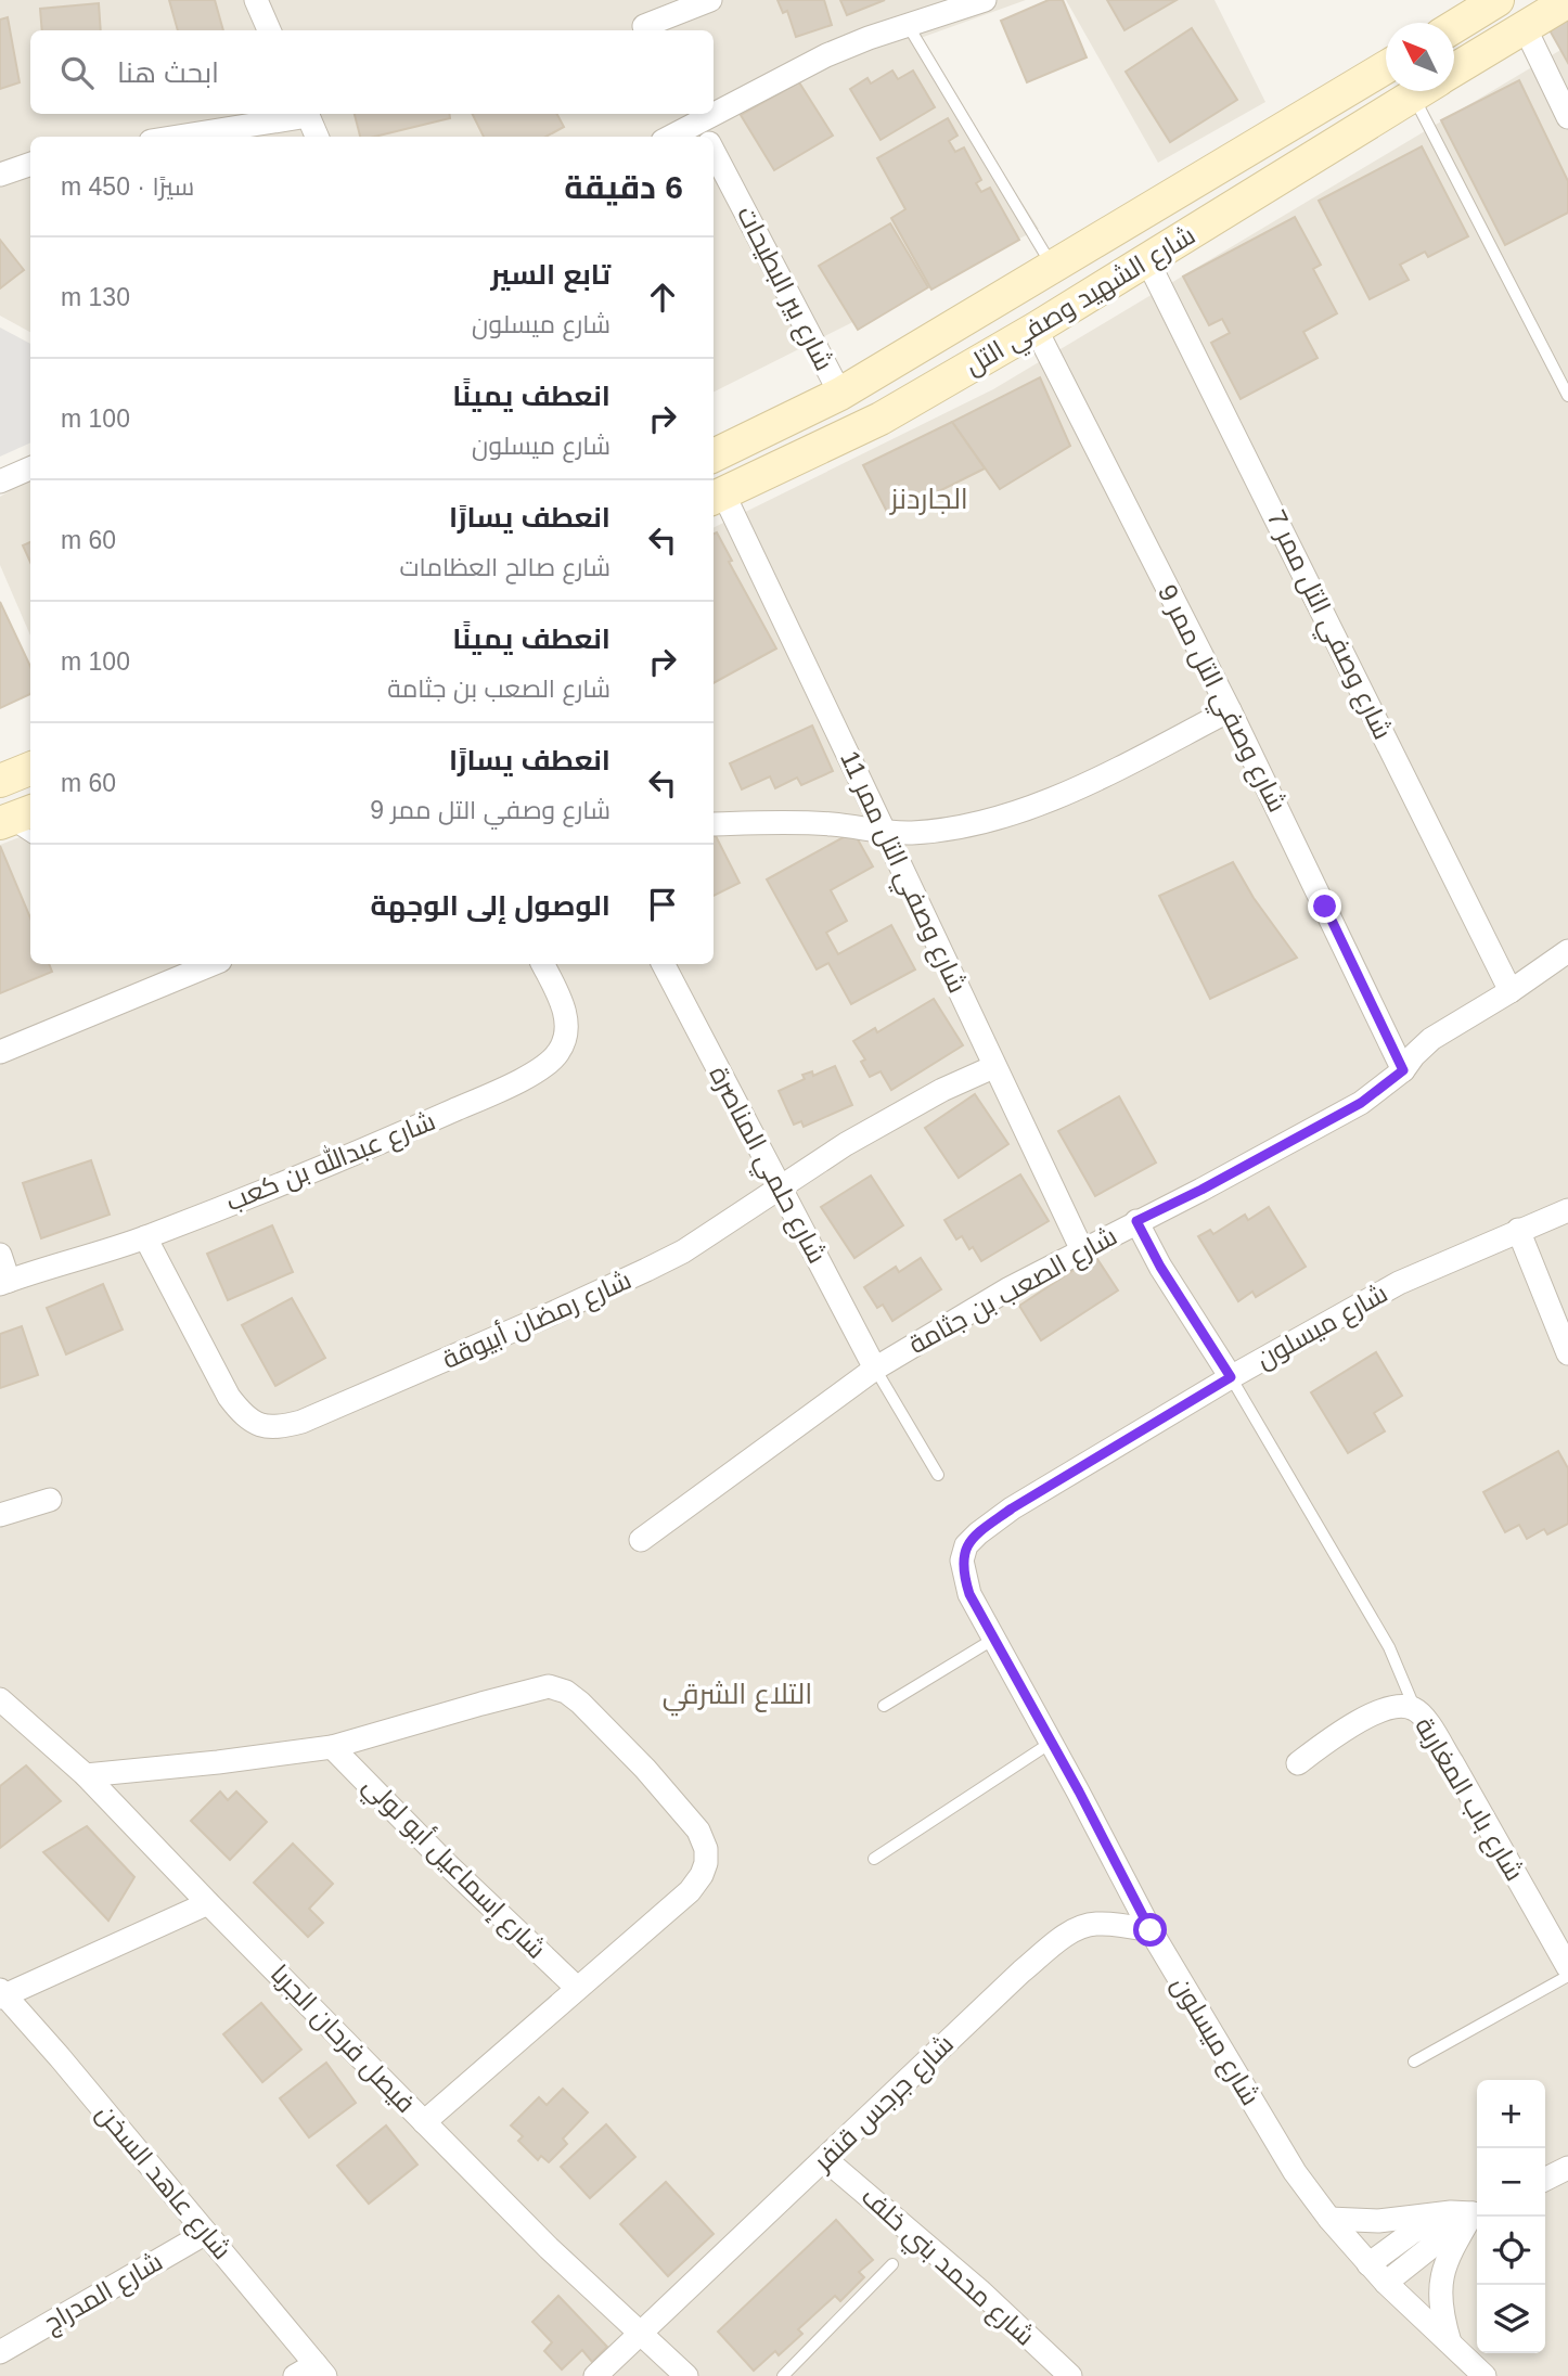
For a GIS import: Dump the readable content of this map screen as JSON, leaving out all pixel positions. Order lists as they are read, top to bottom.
{
  "streets": {
    "main road": ["شارع الشهيد وصفي التل"],
    "street": [
      "شارع بير البطيحات",
      "شارع وصفي التل ممر 7",
      "شارع وصفي التل ممر 9",
      "شارع وصفي التل ممر 11",
      "شارع عبدالله بن كعب",
      "شارع حلمي المناصرة",
      "شارع الصعب بن جثامة",
      "شارع رمضان أبيوقة",
      "شارع ميسلون",
      "شارع باب المغاربة",
      "شارع إسماعيل أبو لولي",
      "فيصل فرحان الجربا",
      "شارع جرجس قنفر",
      "شارع عاهد السخن",
      "شارع محمد بني خلف",
      "شارع المدراج"
    ]
  },
  "crossings": [
    ["شارع بير البطيحات", "شارع الشهيد وصفي التل"],
    ["شارع الشهيد وصفي التل", "شارع وصفي التل ممر 7"],
    ["شارع الشهيد وصفي التل", "شارع وصفي التل ممر 9"],
    ["شارع الشهيد وصفي التل", "شارع وصفي التل ممر 11"],
    ["شارع وصفي التل ممر 7", "شارع الصعب بن جثامة"],
    ["شارع وصفي التل ممر 9", "شارع الصعب بن جثامة"],
    ["شارع وصفي التل ممر 11", "شارع الصعب بن جثامة"],
    ["شارع وصفي التل ممر 11", "شارع رمضان أبيوقة"],
    ["شارع عبدالله بن كعب", "شارع رمضان أبيوقة"],
    ["شارع حلمي المناصرة", "شارع الصعب بن جثامة"],
    ["شارع حلمي المناصرة", "شارع رمضان أبيوقة"],
    ["شارع ميسلون", "شارع جرجس قنفر"],
    ["شارع إسماعيل أبو لولي", "فيصل فرحان الجربا"],
    ["فيصل فرحان الجربا", "شارع جرجس قنفر"],
    ["شارع جرجس قنفر", "شارع محمد بني خلف"],
    ["شارع عاهد السخن", "شارع المدراج"]
  ],
  "districts": ["الجاردنز", "التلاع الشرقي"],
  "north": "top left",
  "page": {
    "search": "ابحث هنا",
    "heading": ["6 دقيقة", "سيرًا · 450 m"],
    "list": [
      ["تابع السير", "شارع ميسلون", "130 m"],
      ["انعطف يمينًا", "شارع ميسلون", "100 m"],
      ["انعطف يسارًا", "شارع صالح العظامات", "60 m"],
      ["انعطف يمينًا", "شارع الصعب بن جثامة", "100 m"],
      ["انعطف يسارًا", "شارع وصفي التل ممر 9", "60 m"],
      "الوصول إلى الوجهة"
    ],
    "map_buttons": ["+", "−"]
  }
}
